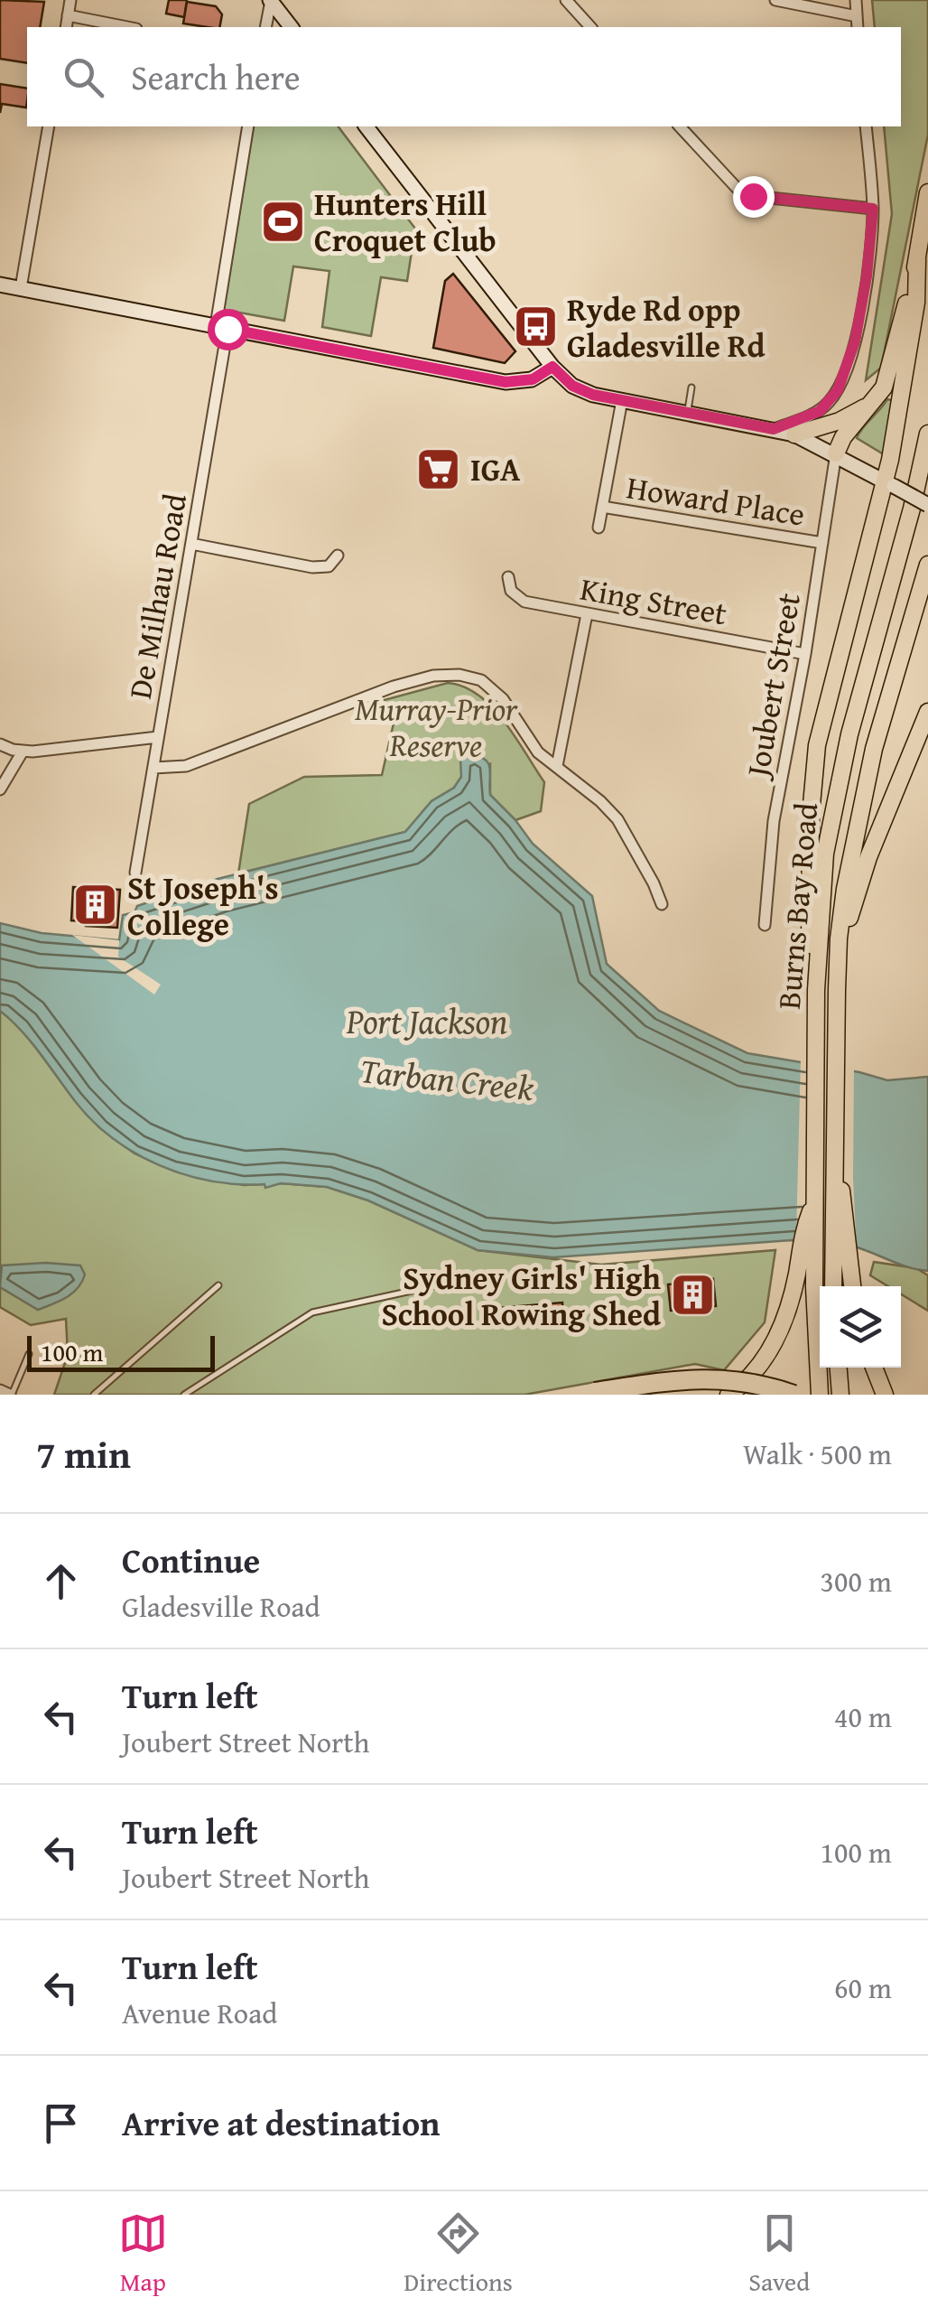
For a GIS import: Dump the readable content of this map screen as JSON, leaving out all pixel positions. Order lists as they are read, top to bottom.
{
  "streets": {
    "main road": ["Burns Bay Road"],
    "street": [
      "Howard Place",
      "De Milhau Road",
      "King Street",
      "Joubert Street"
    ]
  },
  "crossings": [
    ["Howard Place", "Joubert Street"],
    ["King Street", "Joubert Street"]
  ],
  "water": ["Port Jackson", "Tarban Creek"],
  "parks": ["Murray-Prior Reserve"],
  "places": {
    "sports": ["Hunters Hill Croquet Club"],
    "bus stop": ["Ryde Rd opp Gladesville Rd"],
    "supermarket": ["IGA"],
    "building": ["St Joseph's College", "Sydney Girls' High School Rowing Shed"]
  },
  "scale_bar": "100 m",
  "page": {
    "search": "Search here",
    "scale": "100 m",
    "heading": ["7 min", "Walk · 500 m"],
    "list": [
      ["Continue", "Gladesville Road", "300 m"],
      ["Turn left", "Joubert Street North", "40 m"],
      ["Turn left", "Joubert Street North", "100 m"],
      ["Turn left", "Avenue Road", "60 m"],
      "Arrive at destination"
    ],
    "nav": ["Map", "Directions", "Saved"]
  }
}
